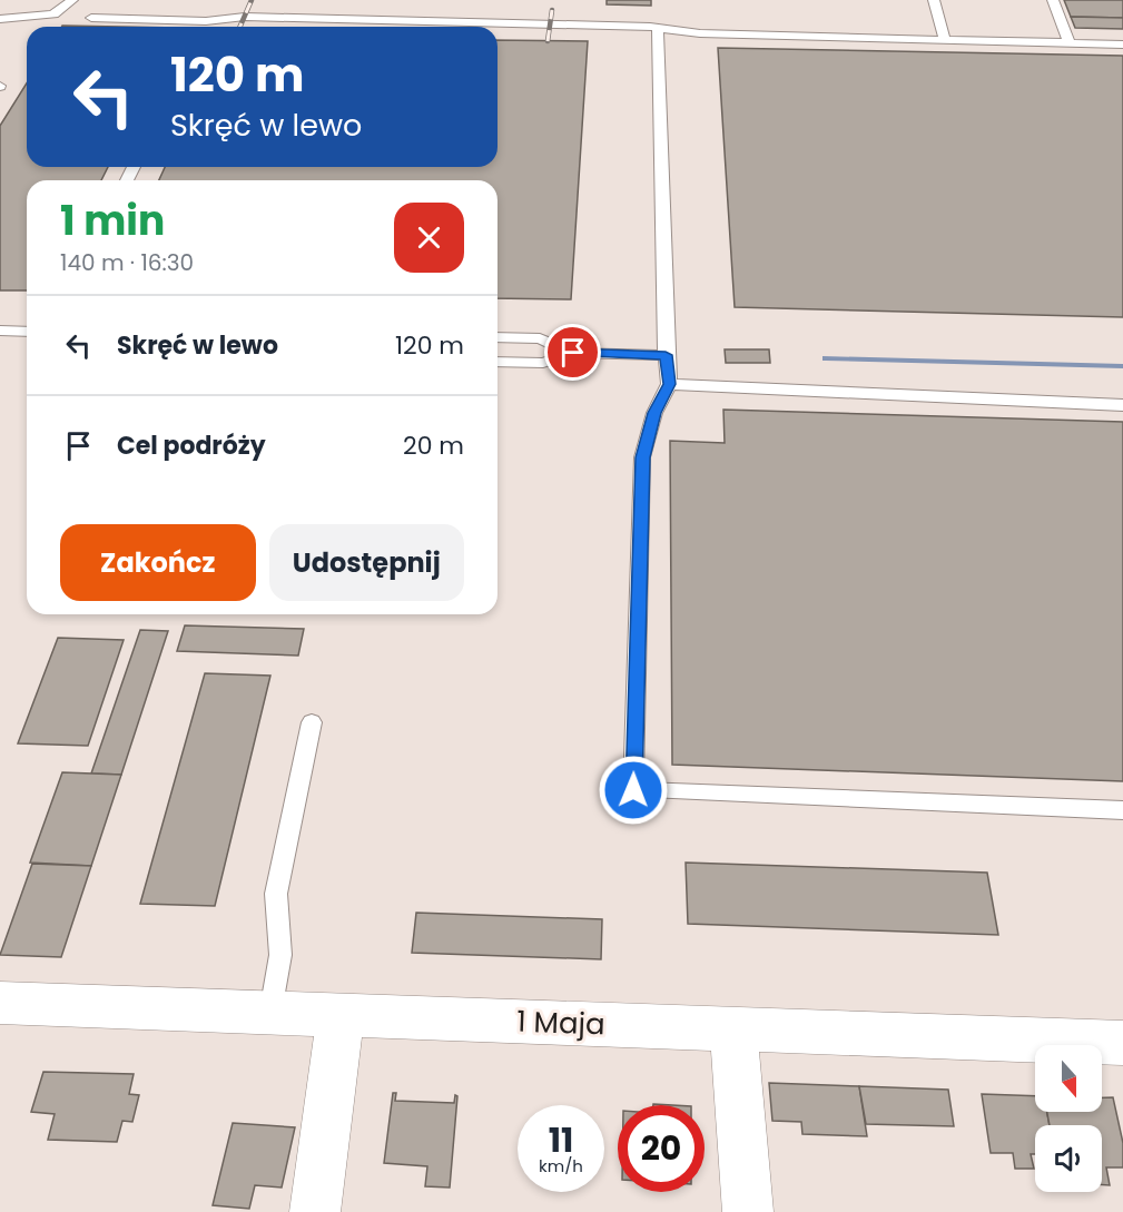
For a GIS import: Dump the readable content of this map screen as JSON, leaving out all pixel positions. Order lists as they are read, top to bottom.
{
  "streets": {
    "street": ["1 Maja"]
  },
  "north": "bottom",
  "page": {
    "turn": ["120 m", "Skręć w lewo"],
    "heading": ["1 min", "140 m · 16:30"],
    "list": [
      {
        "name": "Skręć w lewo",
        "value": "120 m"
      },
      {
        "name": "Cel podróży",
        "value": "20 m"
      }
    ],
    "buttons": ["Zakończ", "Udostępnij"],
    "speed": "11 km/h",
    "limit": "20"
  }
}
